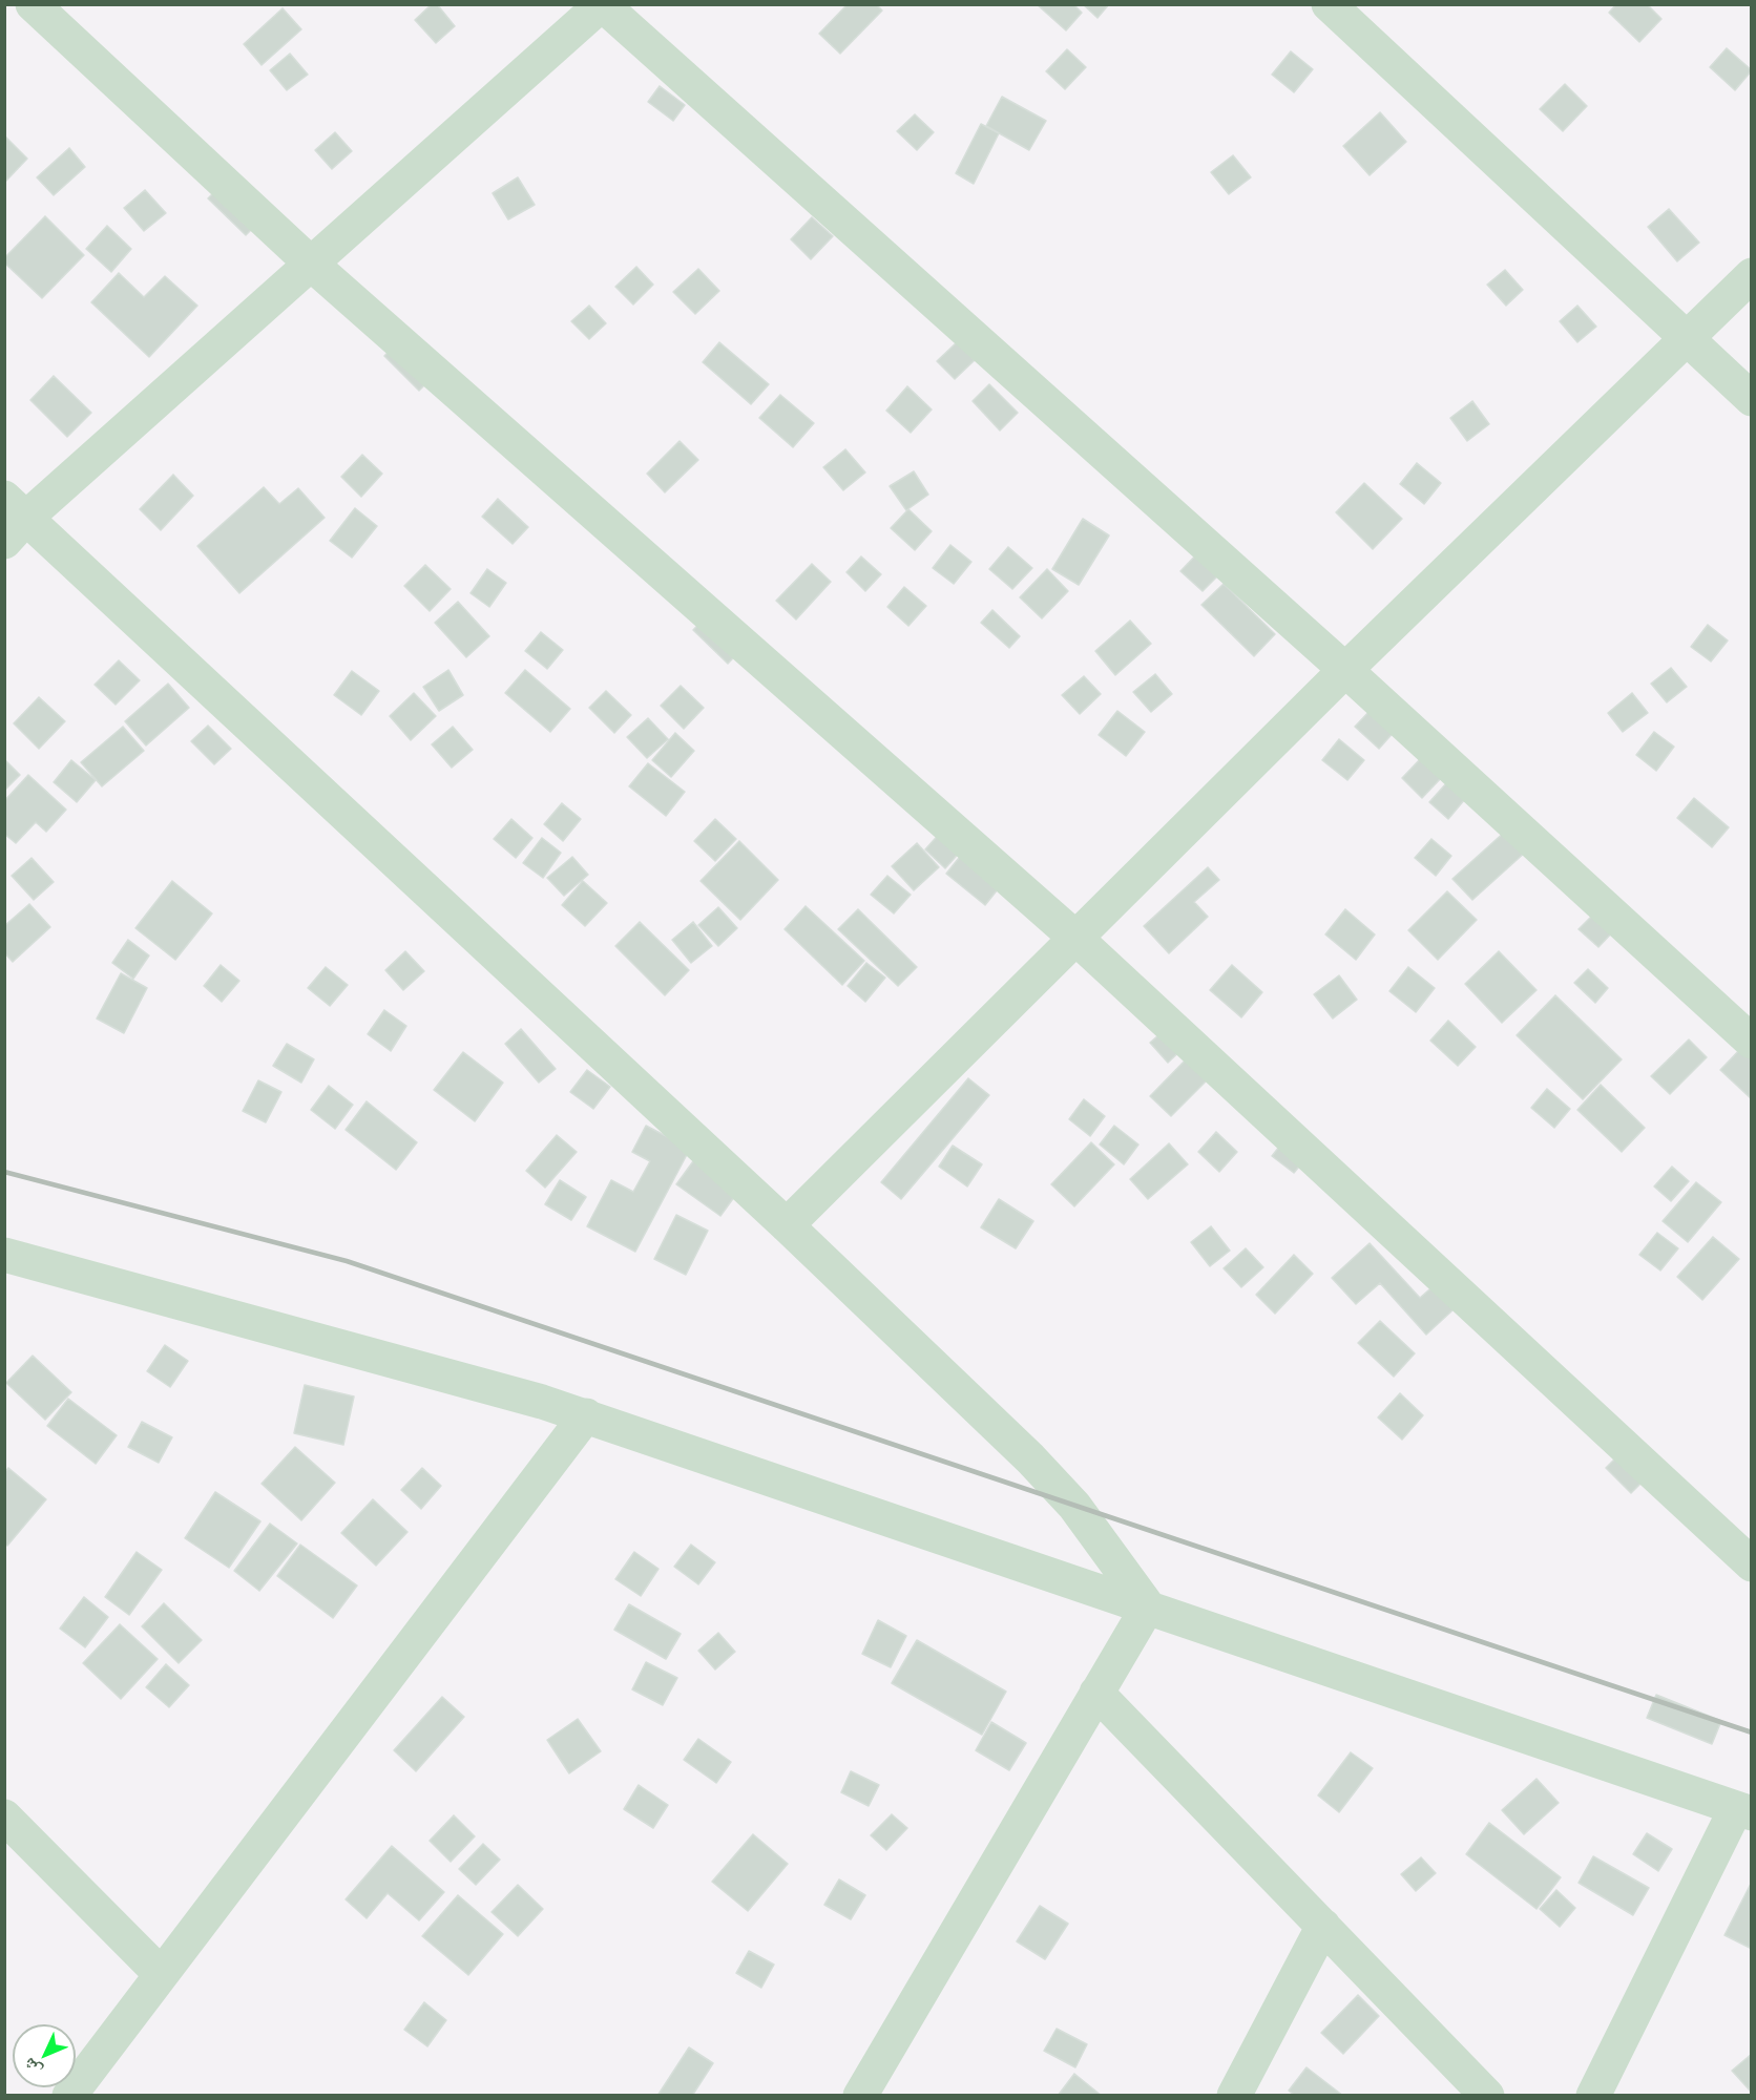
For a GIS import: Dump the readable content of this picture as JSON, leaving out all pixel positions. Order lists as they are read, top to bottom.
{
  "north": "bottom left"
}
